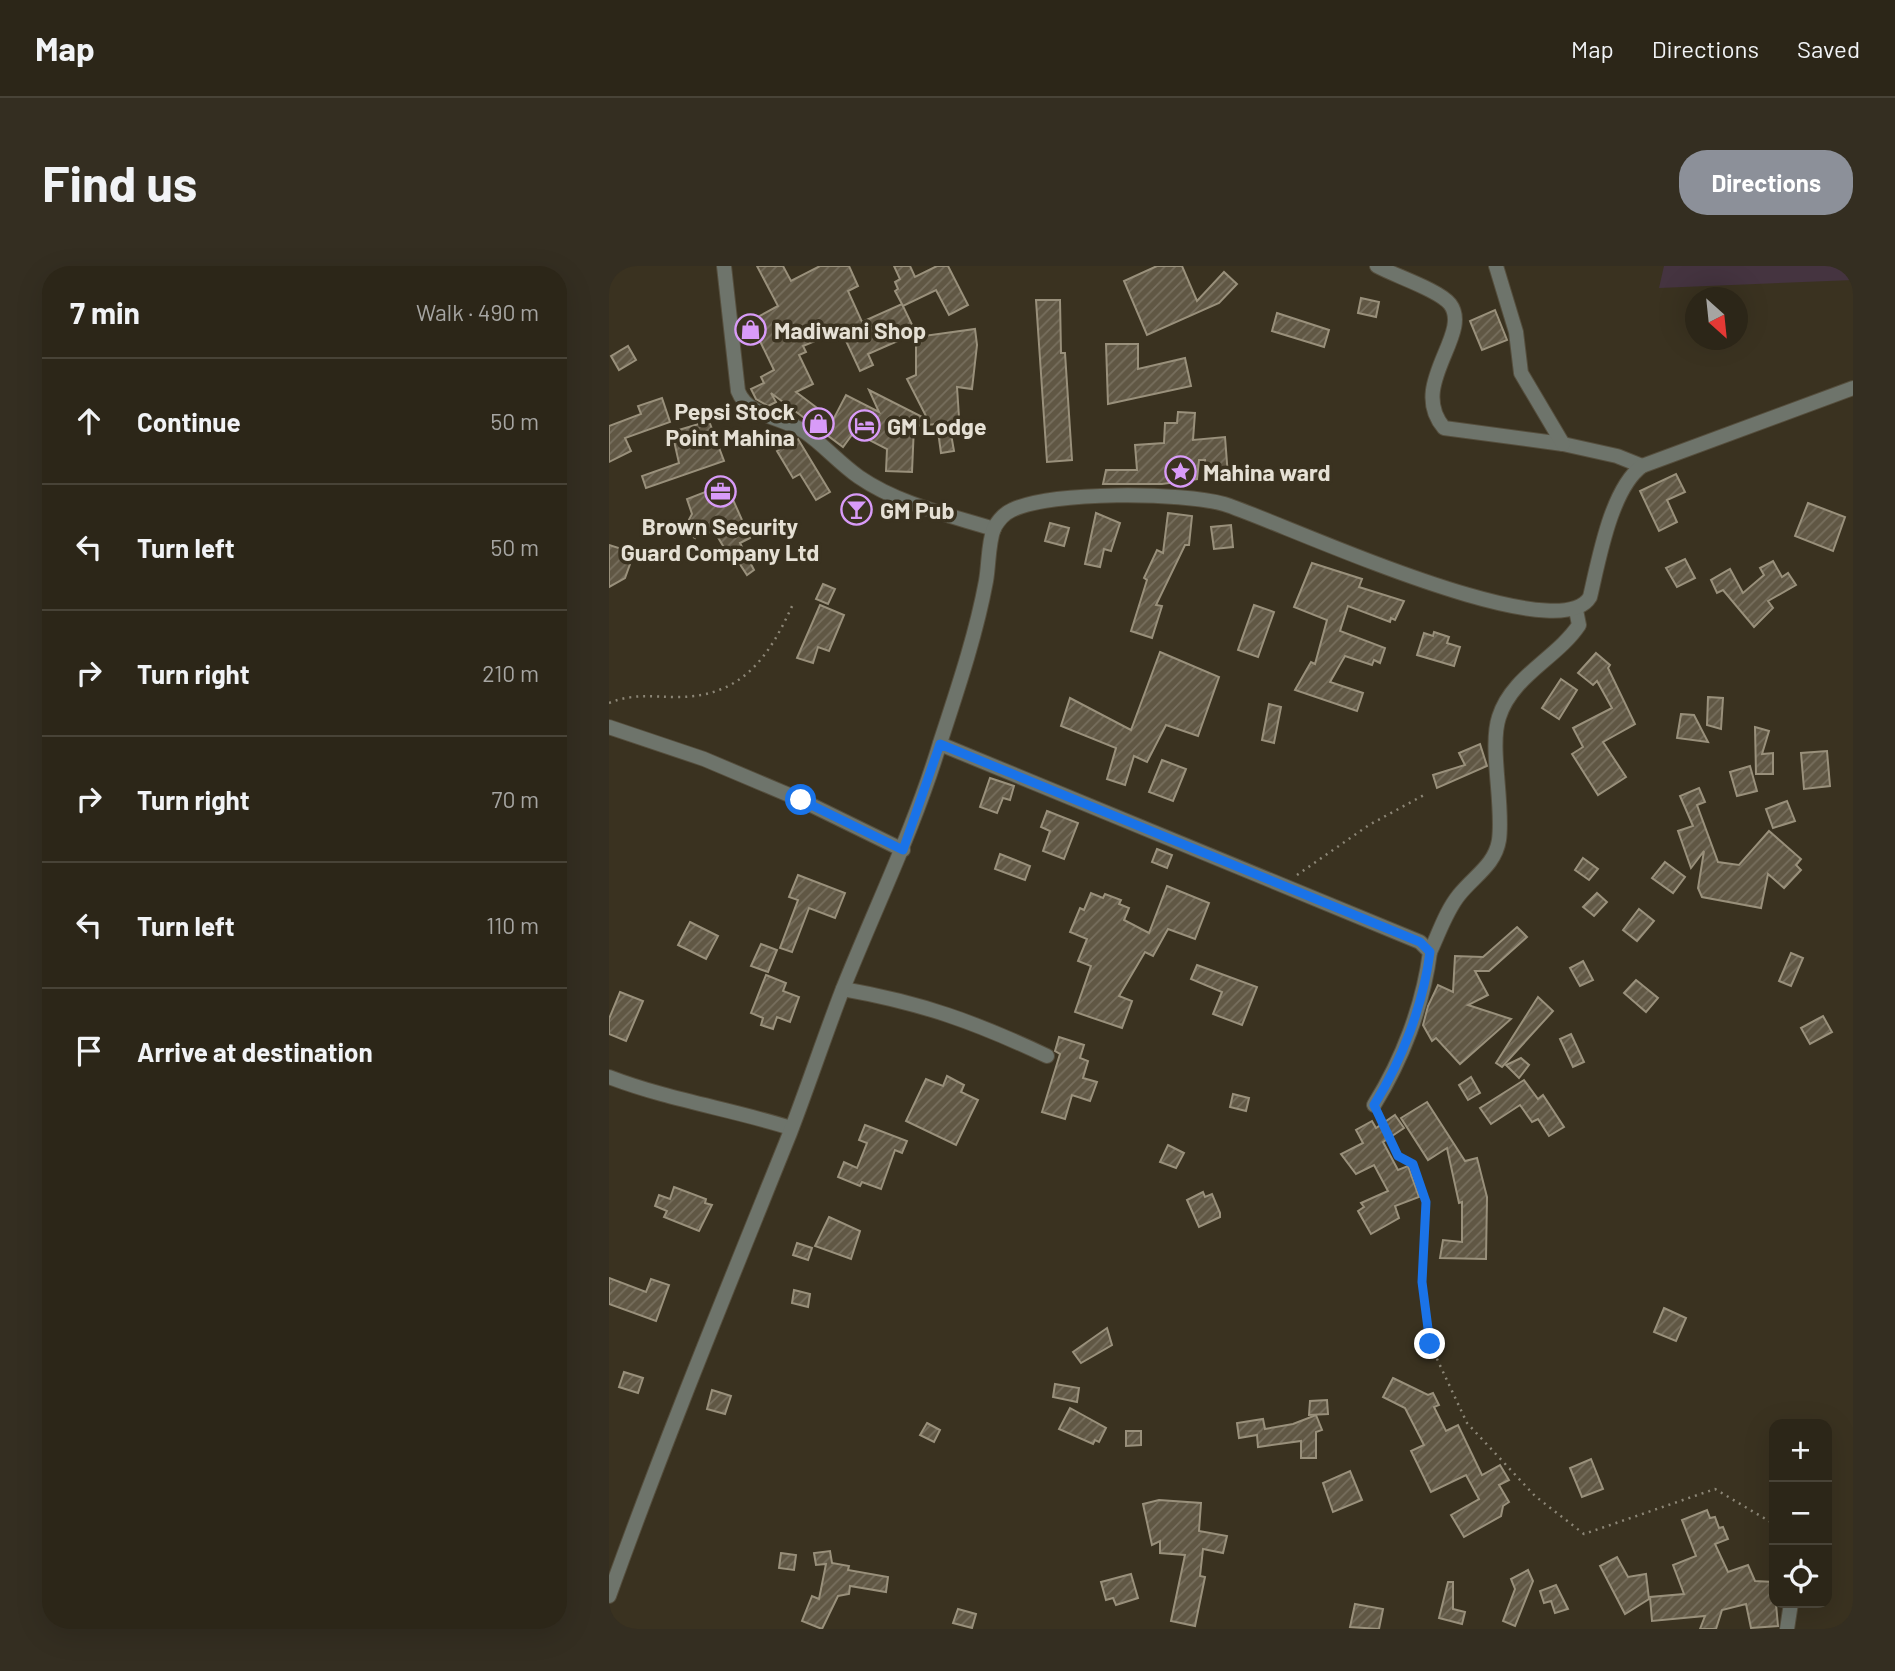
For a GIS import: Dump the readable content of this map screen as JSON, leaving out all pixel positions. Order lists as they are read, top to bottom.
{
  "places": {
    "shop": ["Madiwani Shop", "Pepsi Stock Point Mahina"],
    "hotel": ["GM Lodge"],
    "place": ["Mahina ward"],
    "office": ["Brown Security Guard Company Ltd"],
    "bar": ["GM Pub"]
  },
  "north": "bottom right",
  "page": {
    "header": "Map",
    "nav": ["Map", "Directions", "Saved"],
    "buttons": "Directions",
    "title": "Find us",
    "heading": ["7 min", "Walk · 490 m"],
    "list": [
      ["Continue", "50 m"],
      ["Turn left", "50 m"],
      ["Turn right", "210 m"],
      ["Turn right", "70 m"],
      ["Turn left", "110 m"],
      "Arrive at destination"
    ],
    "map_buttons": ["+", "−"]
  }
}
